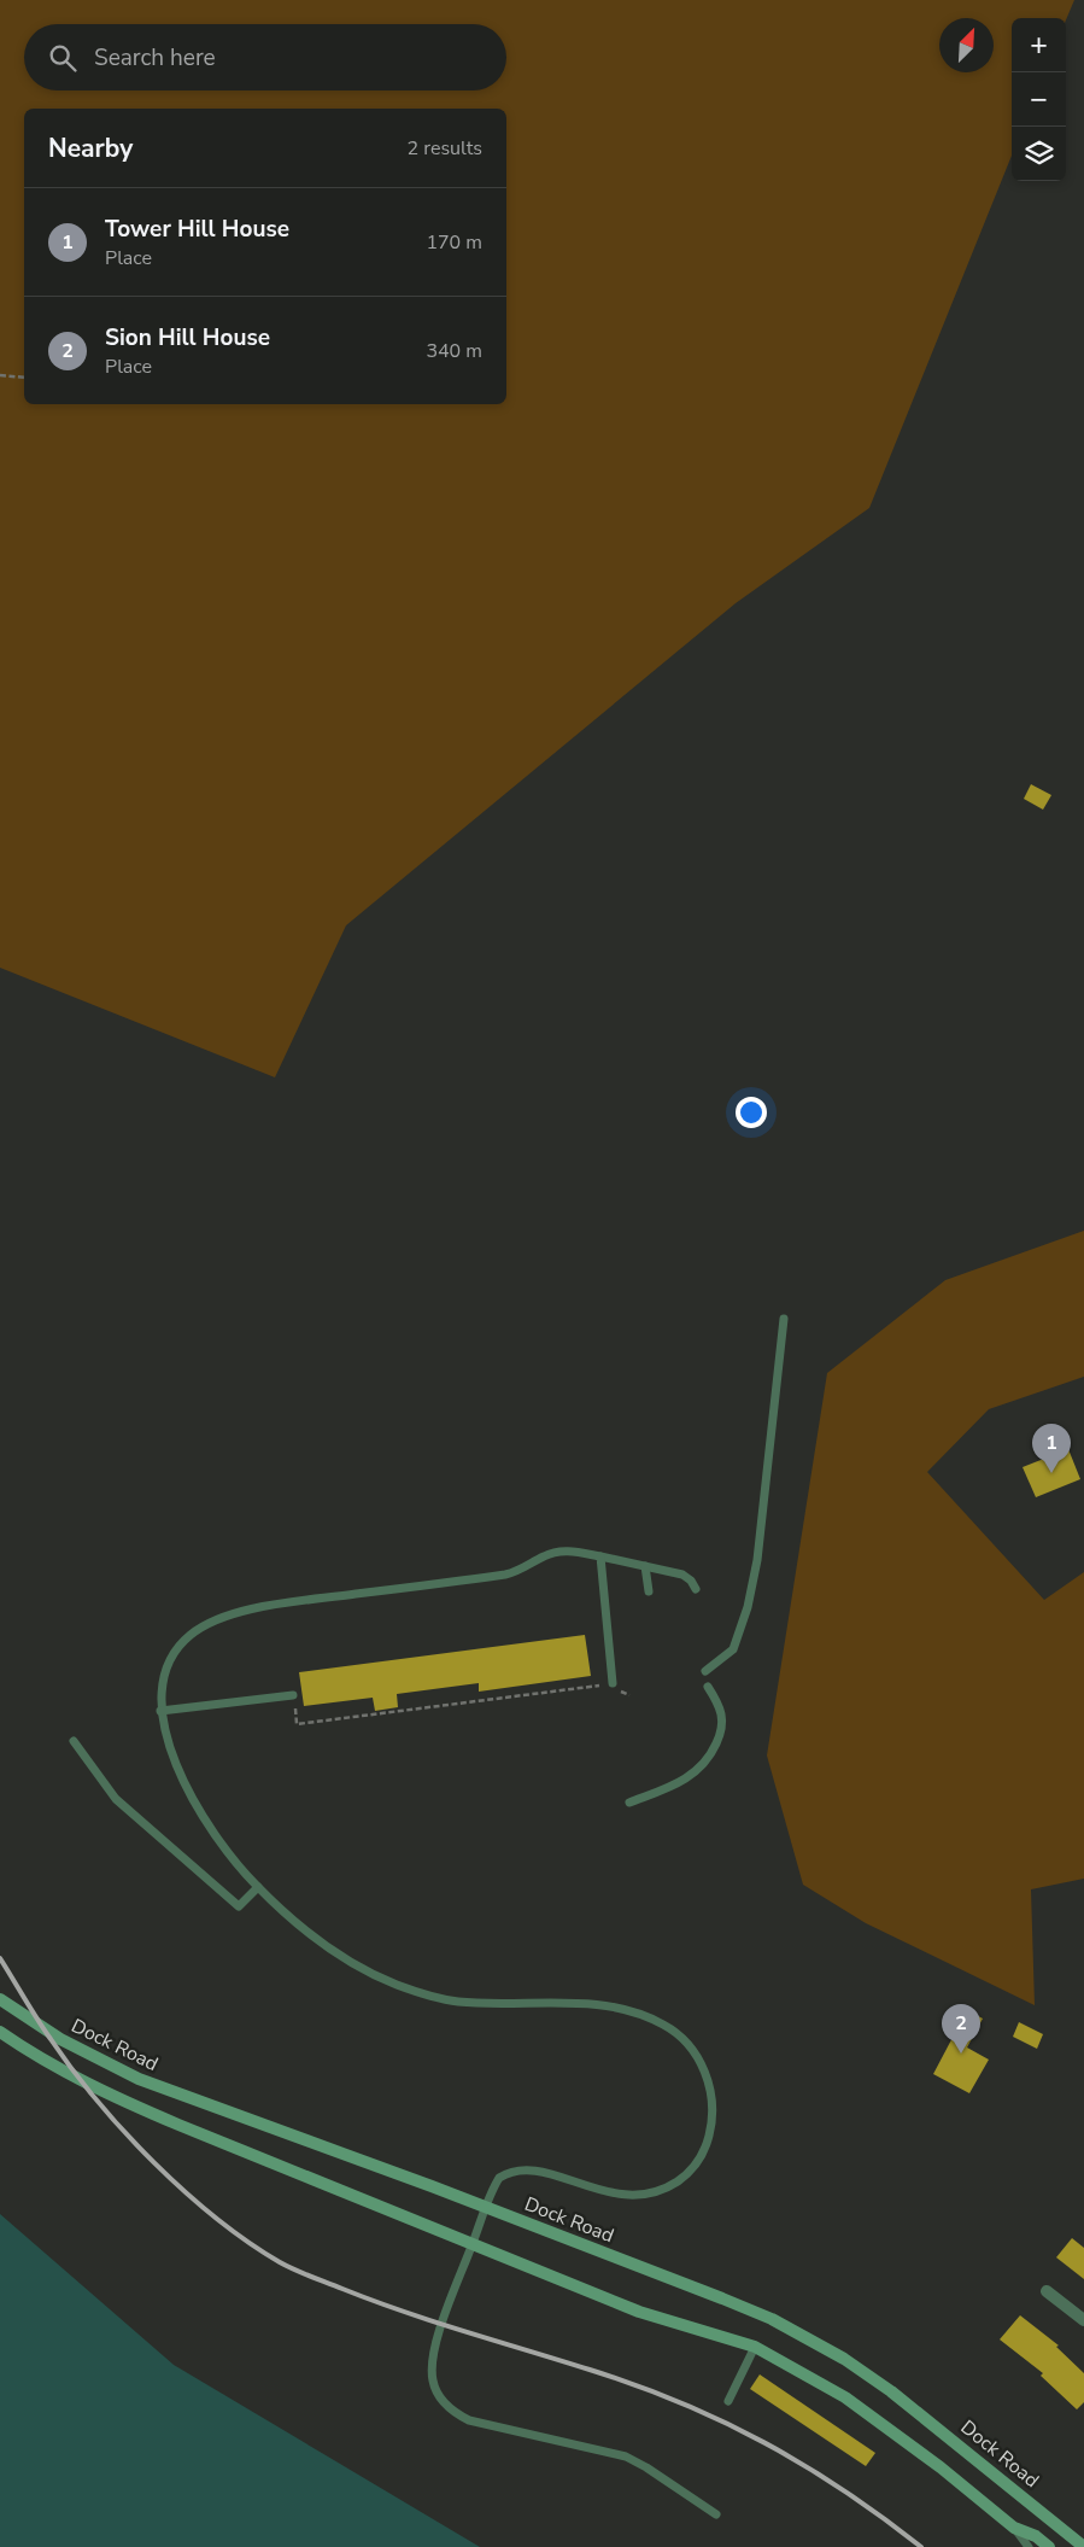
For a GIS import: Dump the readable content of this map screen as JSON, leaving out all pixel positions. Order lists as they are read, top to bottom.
{
  "streets": {
    "main road": ["Dock Road"]
  },
  "north": "top right",
  "page": {
    "map_buttons": ["+", "−"],
    "search": "Search here",
    "heading": ["Nearby", "2 results"],
    "list": [
      {
        "mark": "1",
        "name": "Tower Hill House",
        "note": "Place",
        "value": "170 m"
      },
      {
        "mark": "2",
        "name": "Sion Hill House",
        "note": "Place",
        "value": "340 m"
      }
    ],
    "pins": ["1", "2"]
  }
}
